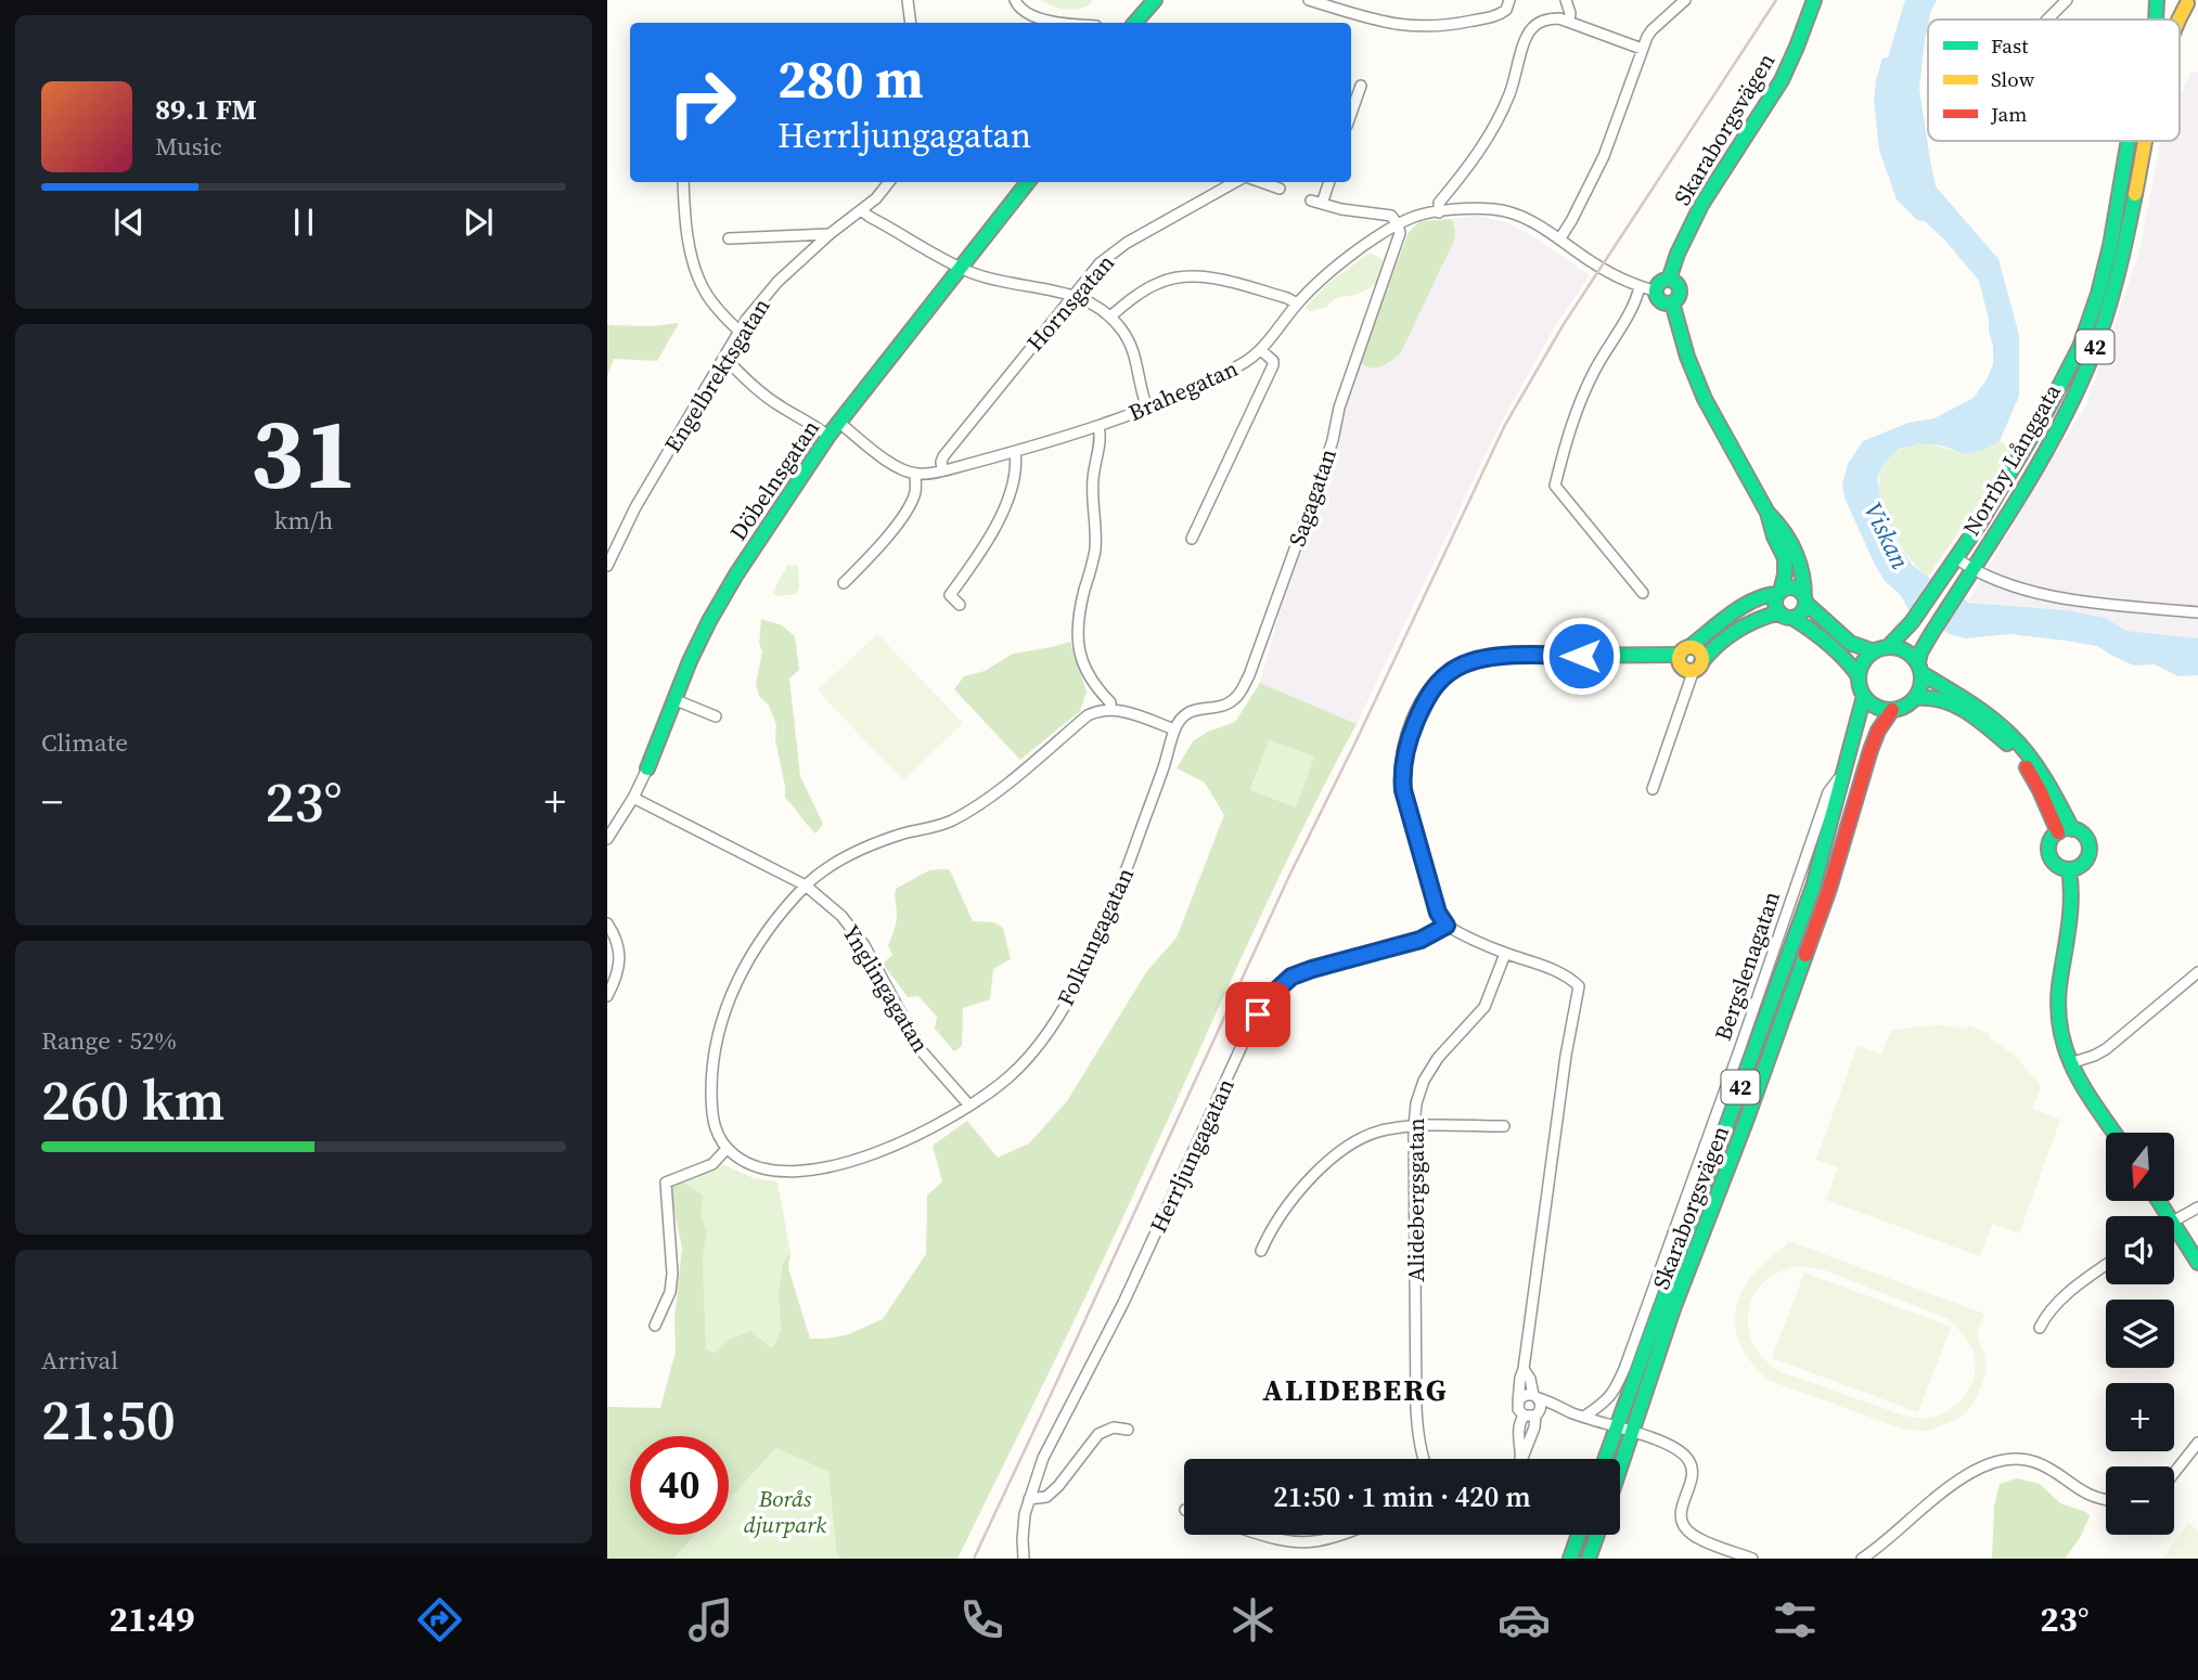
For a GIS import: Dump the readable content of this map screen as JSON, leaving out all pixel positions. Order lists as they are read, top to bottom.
{
  "streets": {
    "street": [
      "Skaraborgsvägen",
      "Hornsgatan",
      "42",
      "Engelbrektsgatan",
      "Brahegatan",
      "Norrby Långgata",
      "Döbelnsgatan",
      "Sagagatan",
      "Folkungagatan",
      "Bergslenagatan",
      "Ynglingagatan",
      "Herrljungagatan",
      "Alidebergsgatan"
    ]
  },
  "crossings": [
    ["Skaraborgsvägen", "42"],
    ["Skaraborgsvägen", "Norrby Långgata"],
    ["Skaraborgsvägen", "Bergslenagatan"],
    ["Hornsgatan", "Brahegatan"],
    ["42", "Norrby Långgata"],
    ["Brahegatan", "Sagagatan"],
    ["Döbelnsgatan", "Ynglingagatan"],
    ["Sagagatan", "Folkungagatan"],
    ["Folkungagatan", "Ynglingagatan"]
  ],
  "districts": ["ALIDEBERG"],
  "water": ["Viskan"],
  "parks": ["Borås djurpark"],
  "legend": ["Fast", "Slow", "Jam"],
  "north": "bottom",
  "page": {
    "turn": ["280 m", "Herrljungagatan"],
    "song": ["89.1 FM", "Music"],
    "tile": [
      ["31", "km/h"],
      "Climate",
      ["Range · 52%", "260 km"],
      ["Arrival", "21:50"]
    ],
    "heat": ["−", "23°", "+"],
    "map_buttons": ["+", "−"],
    "limit": "40",
    "trip": "21:50 · 1 min · 420 m",
    "tabs": ["21:49", "23°"]
  }
}
